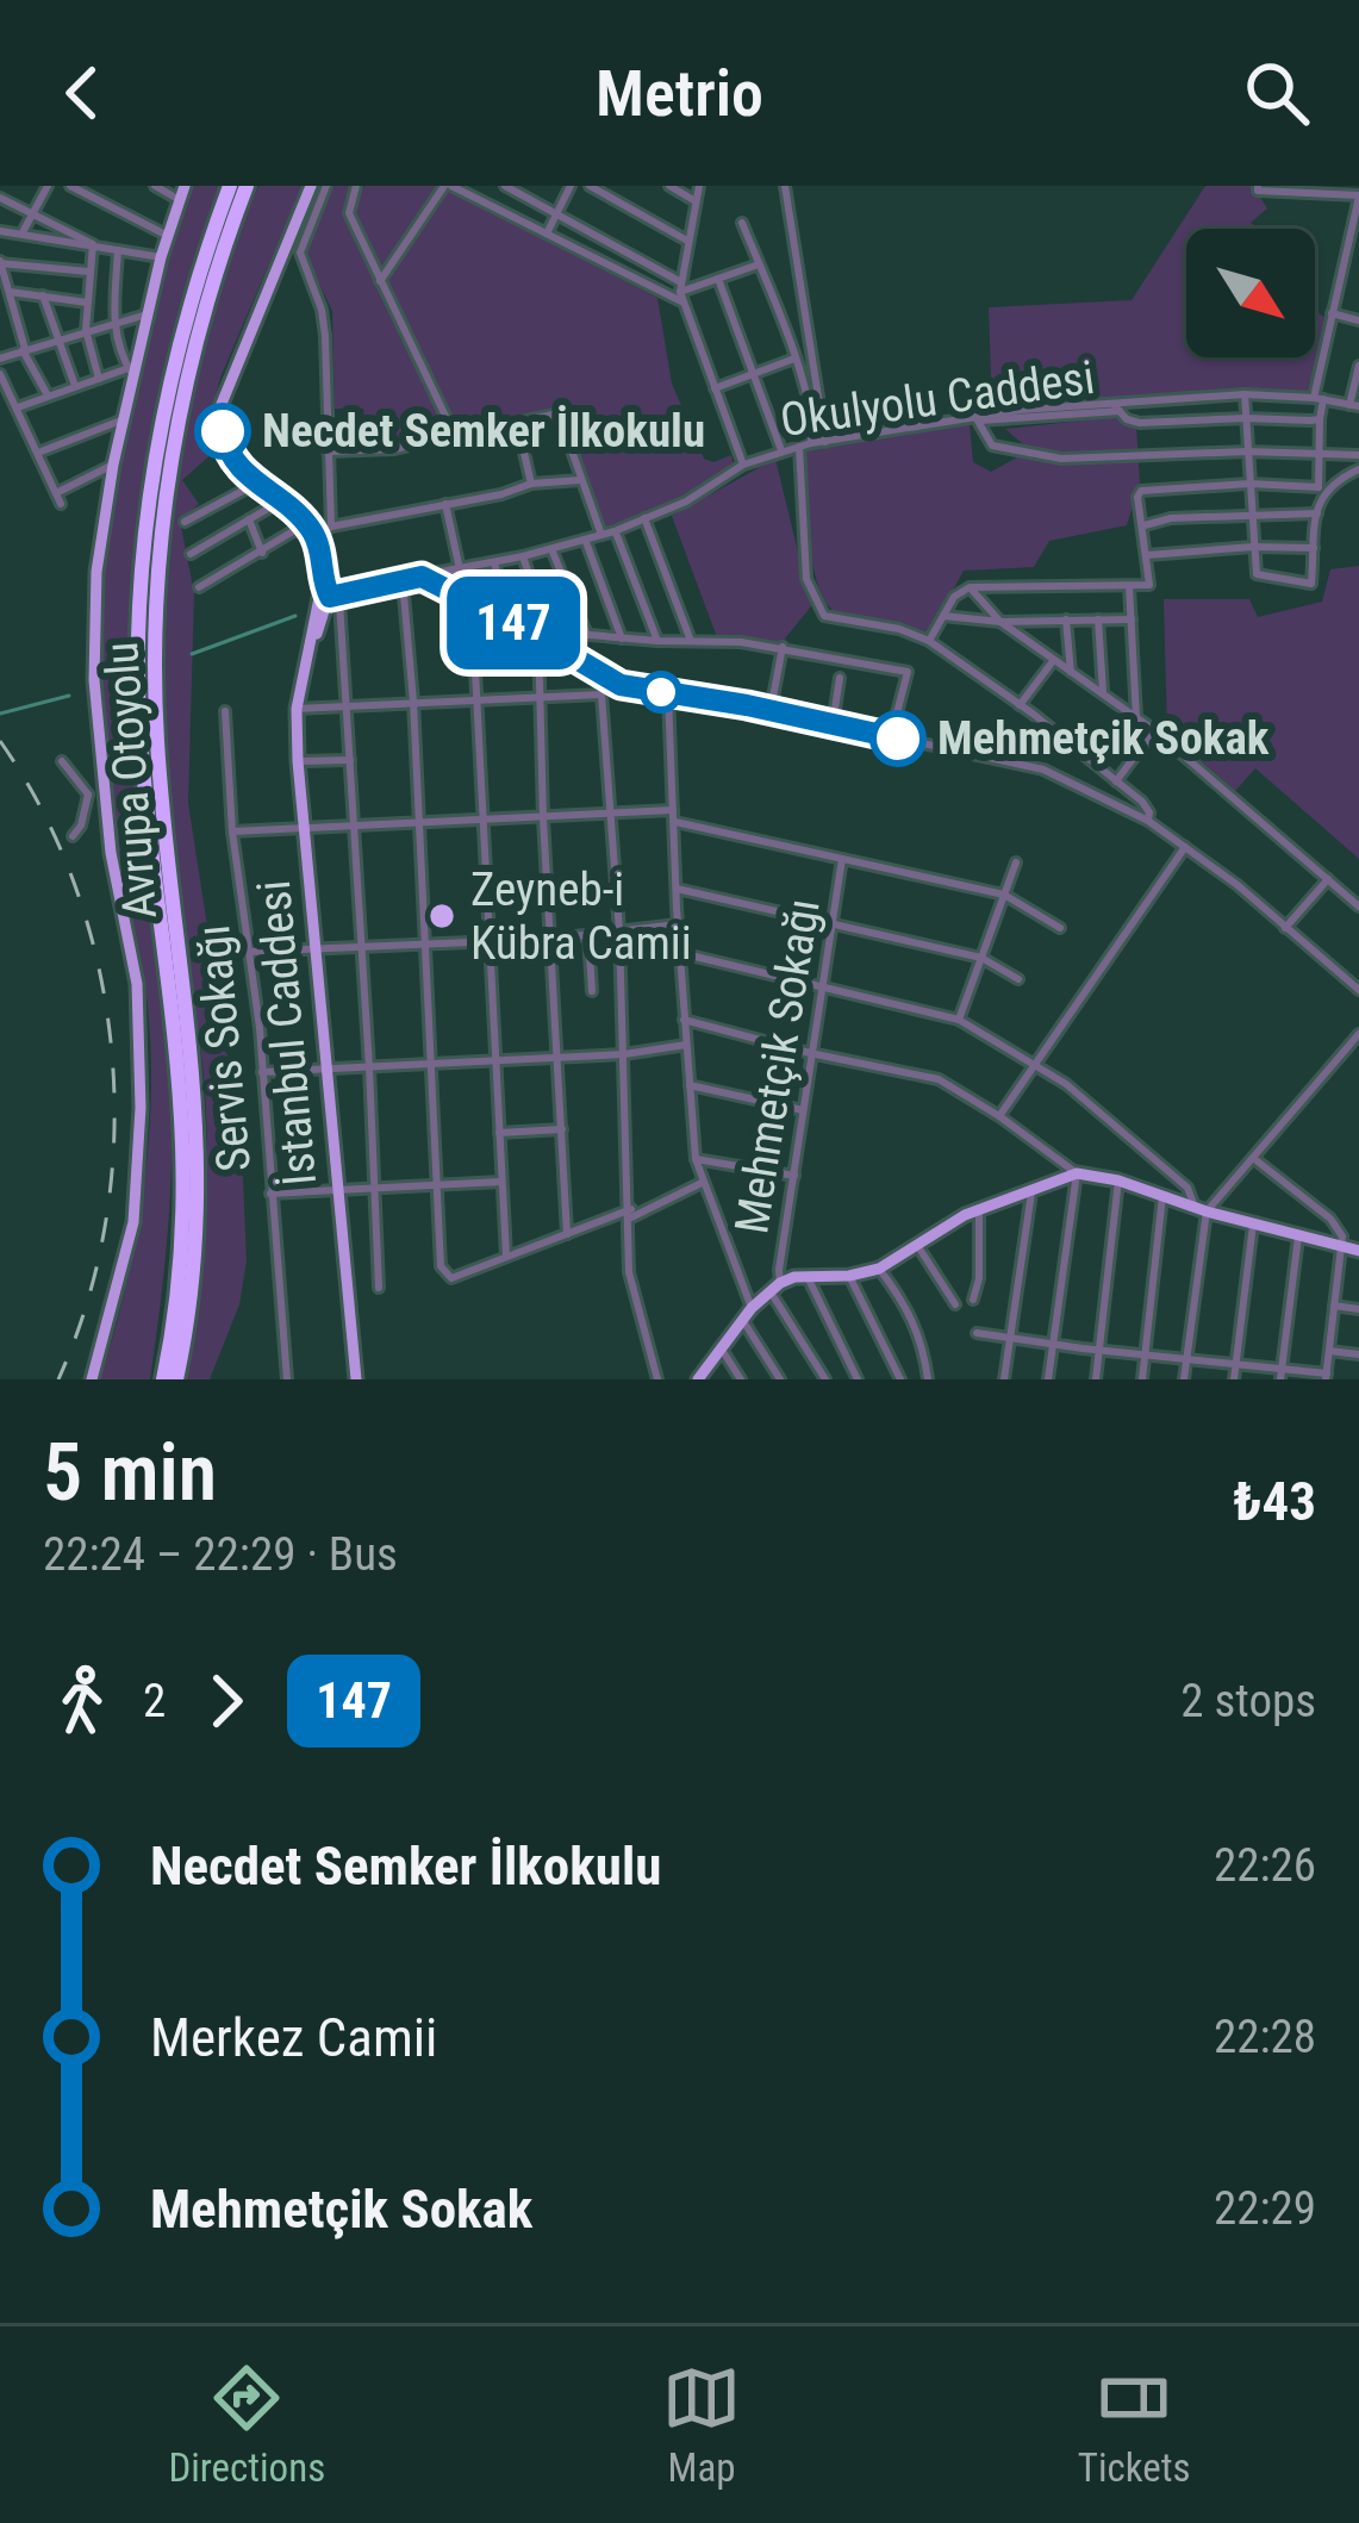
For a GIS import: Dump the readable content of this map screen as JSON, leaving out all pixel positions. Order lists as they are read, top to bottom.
{
  "streets": {
    "highway": ["Avrupa Otoyolu"],
    "main road": ["İstanbul Caddesi"],
    "street": ["Okulyolu Caddesi", "Servis Sokağı", "Mehmetçik Sokağı"]
  },
  "crossings": [
    ["Okulyolu Caddesi", "İstanbul Caddesi"]
  ],
  "places": ["Necdet Semker İlkokulu", "Mehmetçik Sokak", "Zeyneb-i Kübra Camii"],
  "lines": ["bus line 147"],
  "north": "bottom right",
  "page": {
    "header": "Metrio",
    "on_map": "147",
    "heading": ["5 min", "22:24 – 22:29 · Bus", "₺43"],
    "legs": ["2", "147", "2 stops"],
    "list": [
      {
        "name": "Necdet Semker İlkokulu",
        "value": "22:26"
      },
      {
        "name": "Merkez Camii",
        "value": "22:28"
      },
      {
        "name": "Mehmetçik Sokak",
        "value": "22:29"
      }
    ],
    "tabs": ["Directions", "Map", "Tickets"]
  }
}
